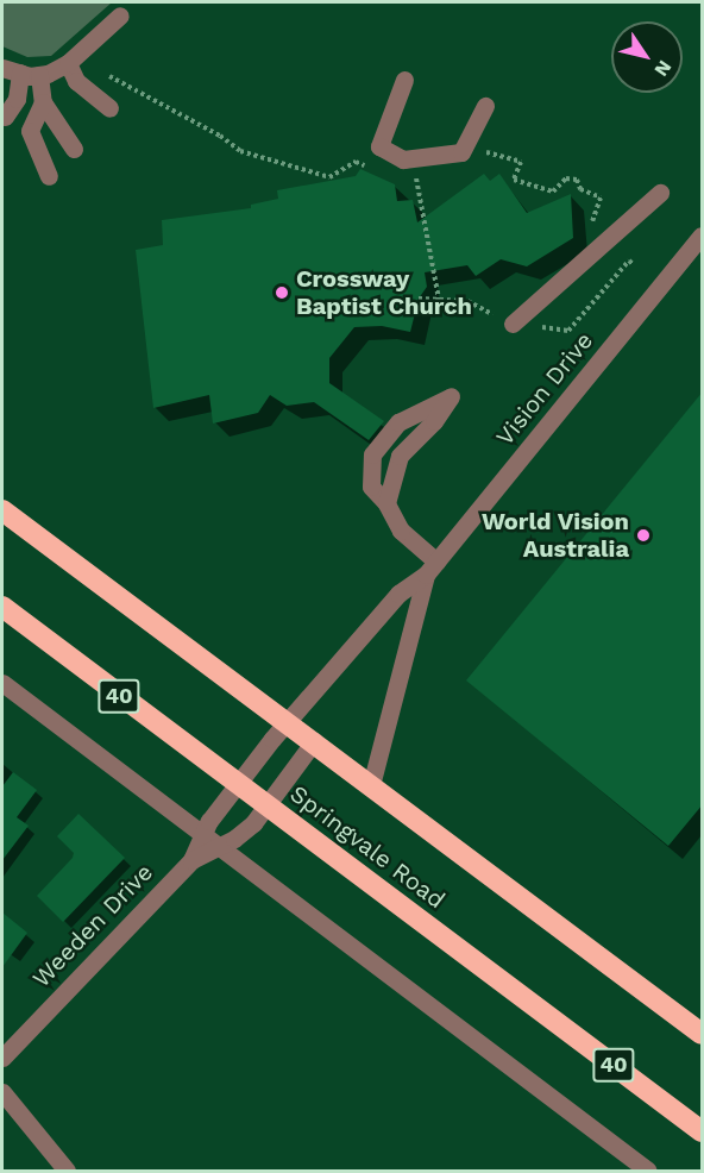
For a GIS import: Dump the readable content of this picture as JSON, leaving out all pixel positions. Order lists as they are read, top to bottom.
{
  "streets": {
    "highway": ["40", "Springvale Road"],
    "street": ["Vision Drive", "Weeden Drive"]
  },
  "crossings": [
    ["Vision Drive", "Weeden Drive"],
    ["Springvale Road", "Weeden Drive"]
  ],
  "places": ["Crossway Baptist Church", "World Vision Australia"],
  "north": "bottom right"
}
